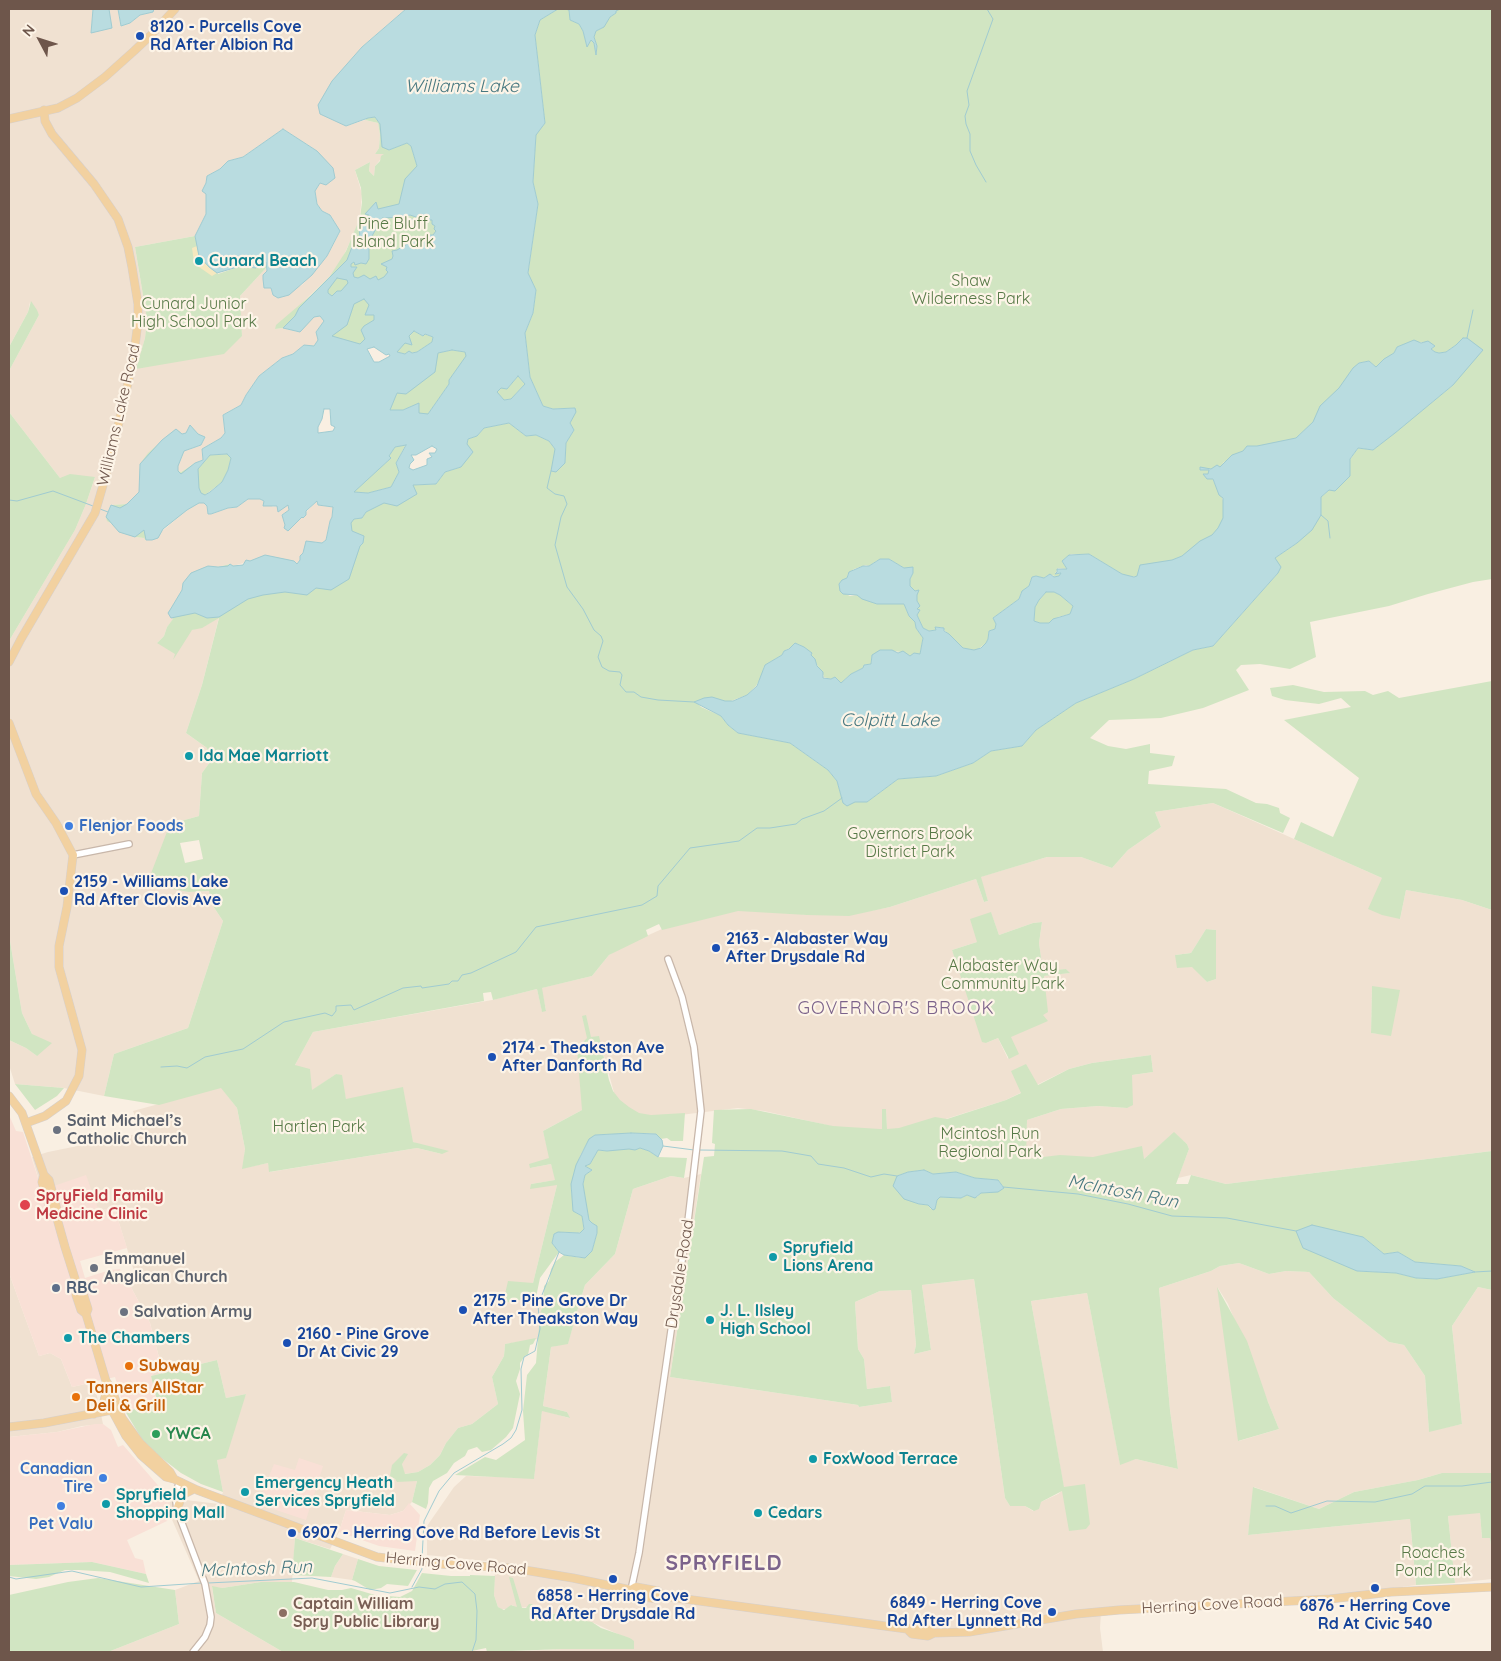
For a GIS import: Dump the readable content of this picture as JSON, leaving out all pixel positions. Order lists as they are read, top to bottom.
{
  "streets": {
    "main road": ["Williams Lake Road", "Herring Cove Road"],
    "street": ["Drysdale Road"]
  },
  "crossings": [
    ["Drysdale Road", "Herring Cove Road"]
  ],
  "districts": ["GOVERNOR'S BROOK", "SPRYFIELD"],
  "water": ["Williams Lake", "Colpitt Lake", "McIntosh Run"],
  "parks": [
    "Pine Bluff Island Park",
    "Shaw Wilderness Park",
    "Cunard Junior High School Park",
    "Governors Brook District Park",
    "Alabaster Way Community Park",
    "Hartlen Park",
    "Mcintosh Run Regional Park",
    "Roaches Pond Park"
  ],
  "places": [
    "8120 - Purcells Cove Rd After Albion Rd",
    "Cunard Beach",
    "Ida Mae Marriott",
    "Flenjor Foods",
    "2159 - Williams Lake Rd After Clovis Ave",
    "2163 - Alabaster Way After Drysdale Rd",
    "2174 - Theakston Ave After Danforth Rd",
    "Saint Michael’s Catholic Church",
    "SpryField Family Medicine Clinic",
    "Spryfield Lions Arena",
    "Emmanuel Anglican Church",
    "RBC",
    "2175 - Pine Grove Dr After Theakston Way",
    "Salvation Army",
    "J. L. Ilsley High School",
    "The Chambers",
    "2160 - Pine Grove Dr At Civic 29",
    "Subway",
    "Tanners AllStar Deli & Grill",
    "YWCA",
    "FoxWood Terrace",
    "Canadian Tire",
    "Emergency Heath Services Spryfield",
    "Spryfield Shopping Mall",
    "Pet Valu",
    "Cedars",
    "6907 - Herring Cove Rd Before Levis St",
    "6858 - Herring Cove Rd After Drysdale Rd",
    "6876 - Herring Cove Rd At Civic 540",
    "6849 - Herring Cove Rd After Lynnett Rd",
    "Captain William Spry Public Library"
  ],
  "north": "top left"
}
